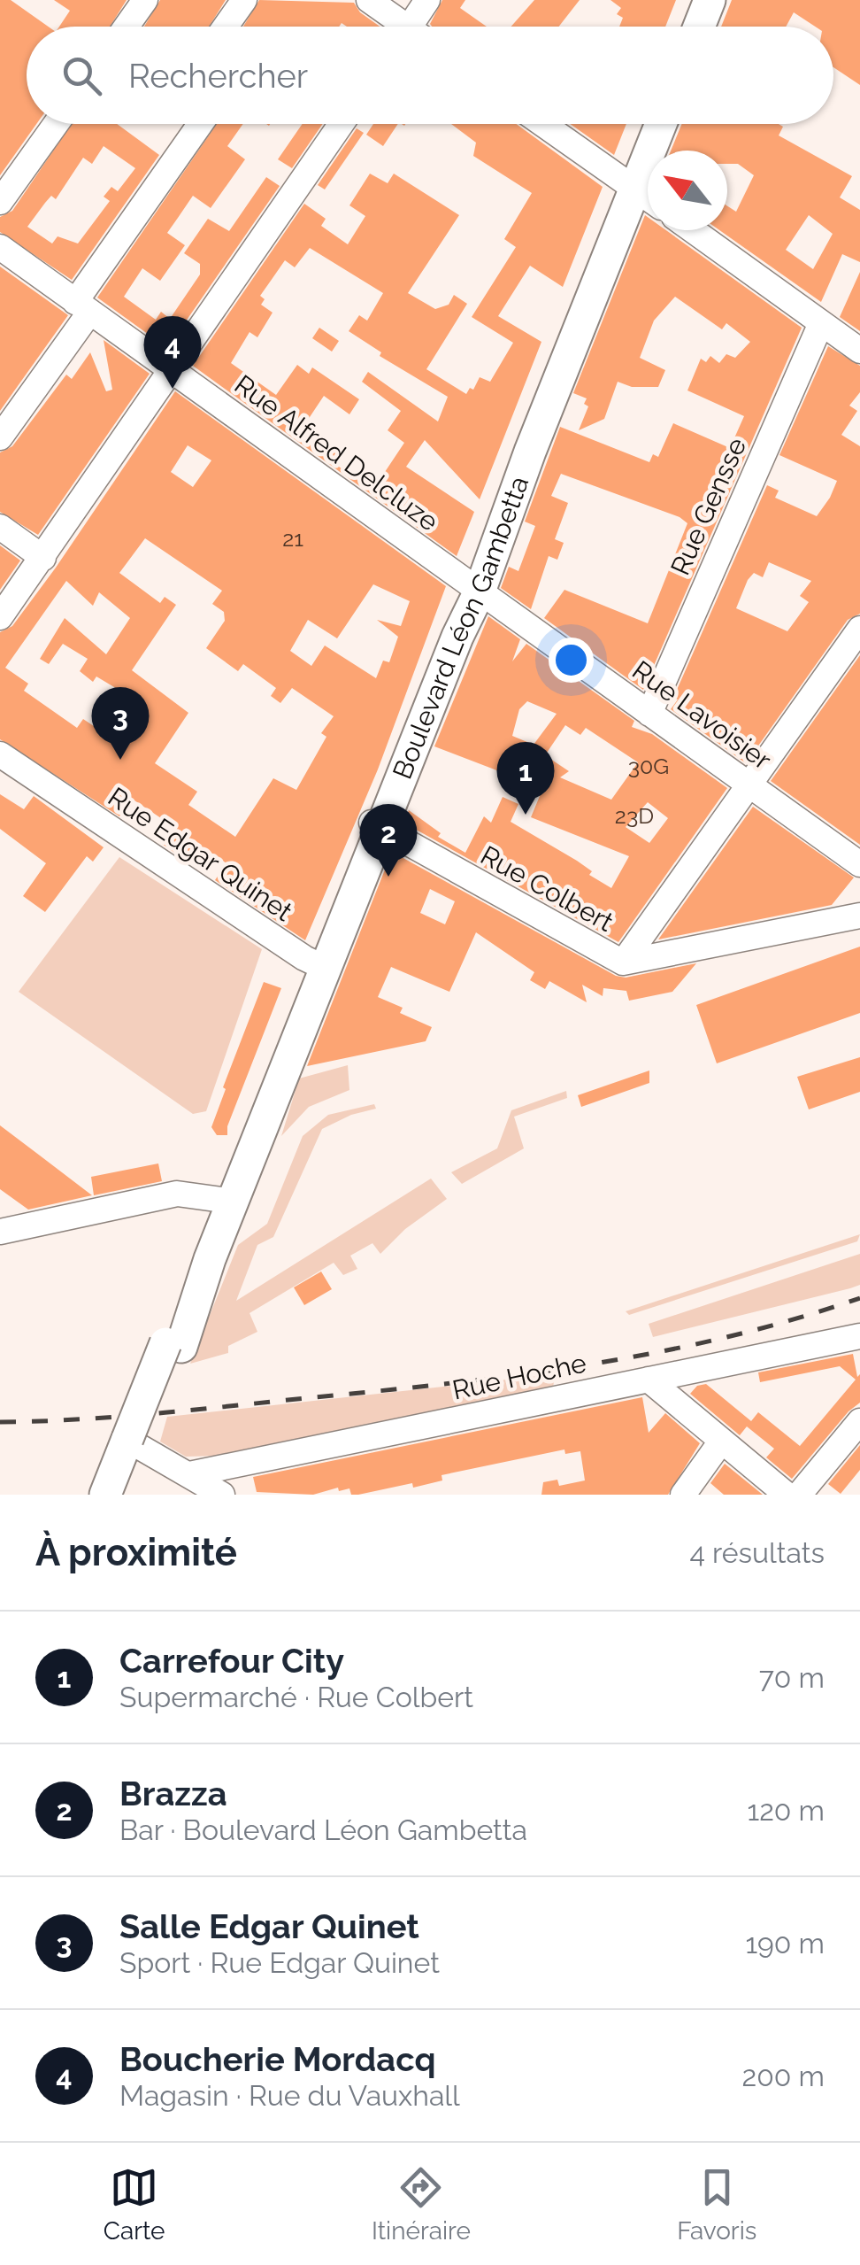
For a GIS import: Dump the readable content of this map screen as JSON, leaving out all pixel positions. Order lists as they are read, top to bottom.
{
  "streets": {
    "main road": ["Boulevard Léon Gambetta"],
    "street": [
      "Rue Alfred Delcluze",
      "Rue Gensse",
      "Rue Lavoisier",
      "Rue Edgar Quinet",
      "Rue Colbert",
      "Rue Hoche"
    ]
  },
  "crossings": [
    ["Rue Alfred Delcluze", "Boulevard Léon Gambetta"],
    ["Rue Alfred Delcluze", "Rue Lavoisier"],
    ["Rue Gensse", "Rue Lavoisier"],
    ["Boulevard Léon Gambetta", "Rue Lavoisier"],
    ["Boulevard Léon Gambetta", "Rue Edgar Quinet"],
    ["Boulevard Léon Gambetta", "Rue Colbert"]
  ],
  "house_numbers": ["21", "30G", "23D"],
  "north": "top left",
  "page": {
    "search": "Rechercher",
    "pins": [
      "4",
      "3",
      "1",
      "2"
    ],
    "heading": ["À proximité", "4 résultats"],
    "list": [
      {
        "mark": "1",
        "name": "Carrefour City",
        "note": "Supermarché · Rue Colbert",
        "value": "70 m"
      },
      {
        "mark": "2",
        "name": "Brazza",
        "note": "Bar · Boulevard Léon Gambetta",
        "value": "120 m"
      },
      {
        "mark": "3",
        "name": "Salle Edgar Quinet",
        "note": "Sport · Rue Edgar Quinet",
        "value": "190 m"
      },
      {
        "mark": "4",
        "name": "Boucherie Mordacq",
        "note": "Magasin · Rue du Vauxhall",
        "value": "200 m"
      }
    ],
    "nav": ["Carte", "Itinéraire", "Favoris"]
  }
}
